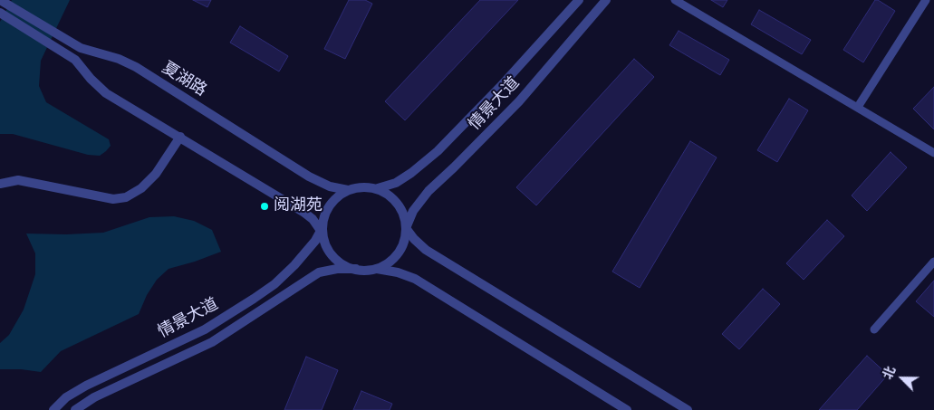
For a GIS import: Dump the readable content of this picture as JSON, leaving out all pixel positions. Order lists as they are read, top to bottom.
{
  "streets": {
    "street": ["夏湖路", "情景大道"]
  },
  "crossings": [
    ["夏湖路", "情景大道"]
  ],
  "places": ["阅湖苑"],
  "north": "top left"
}
